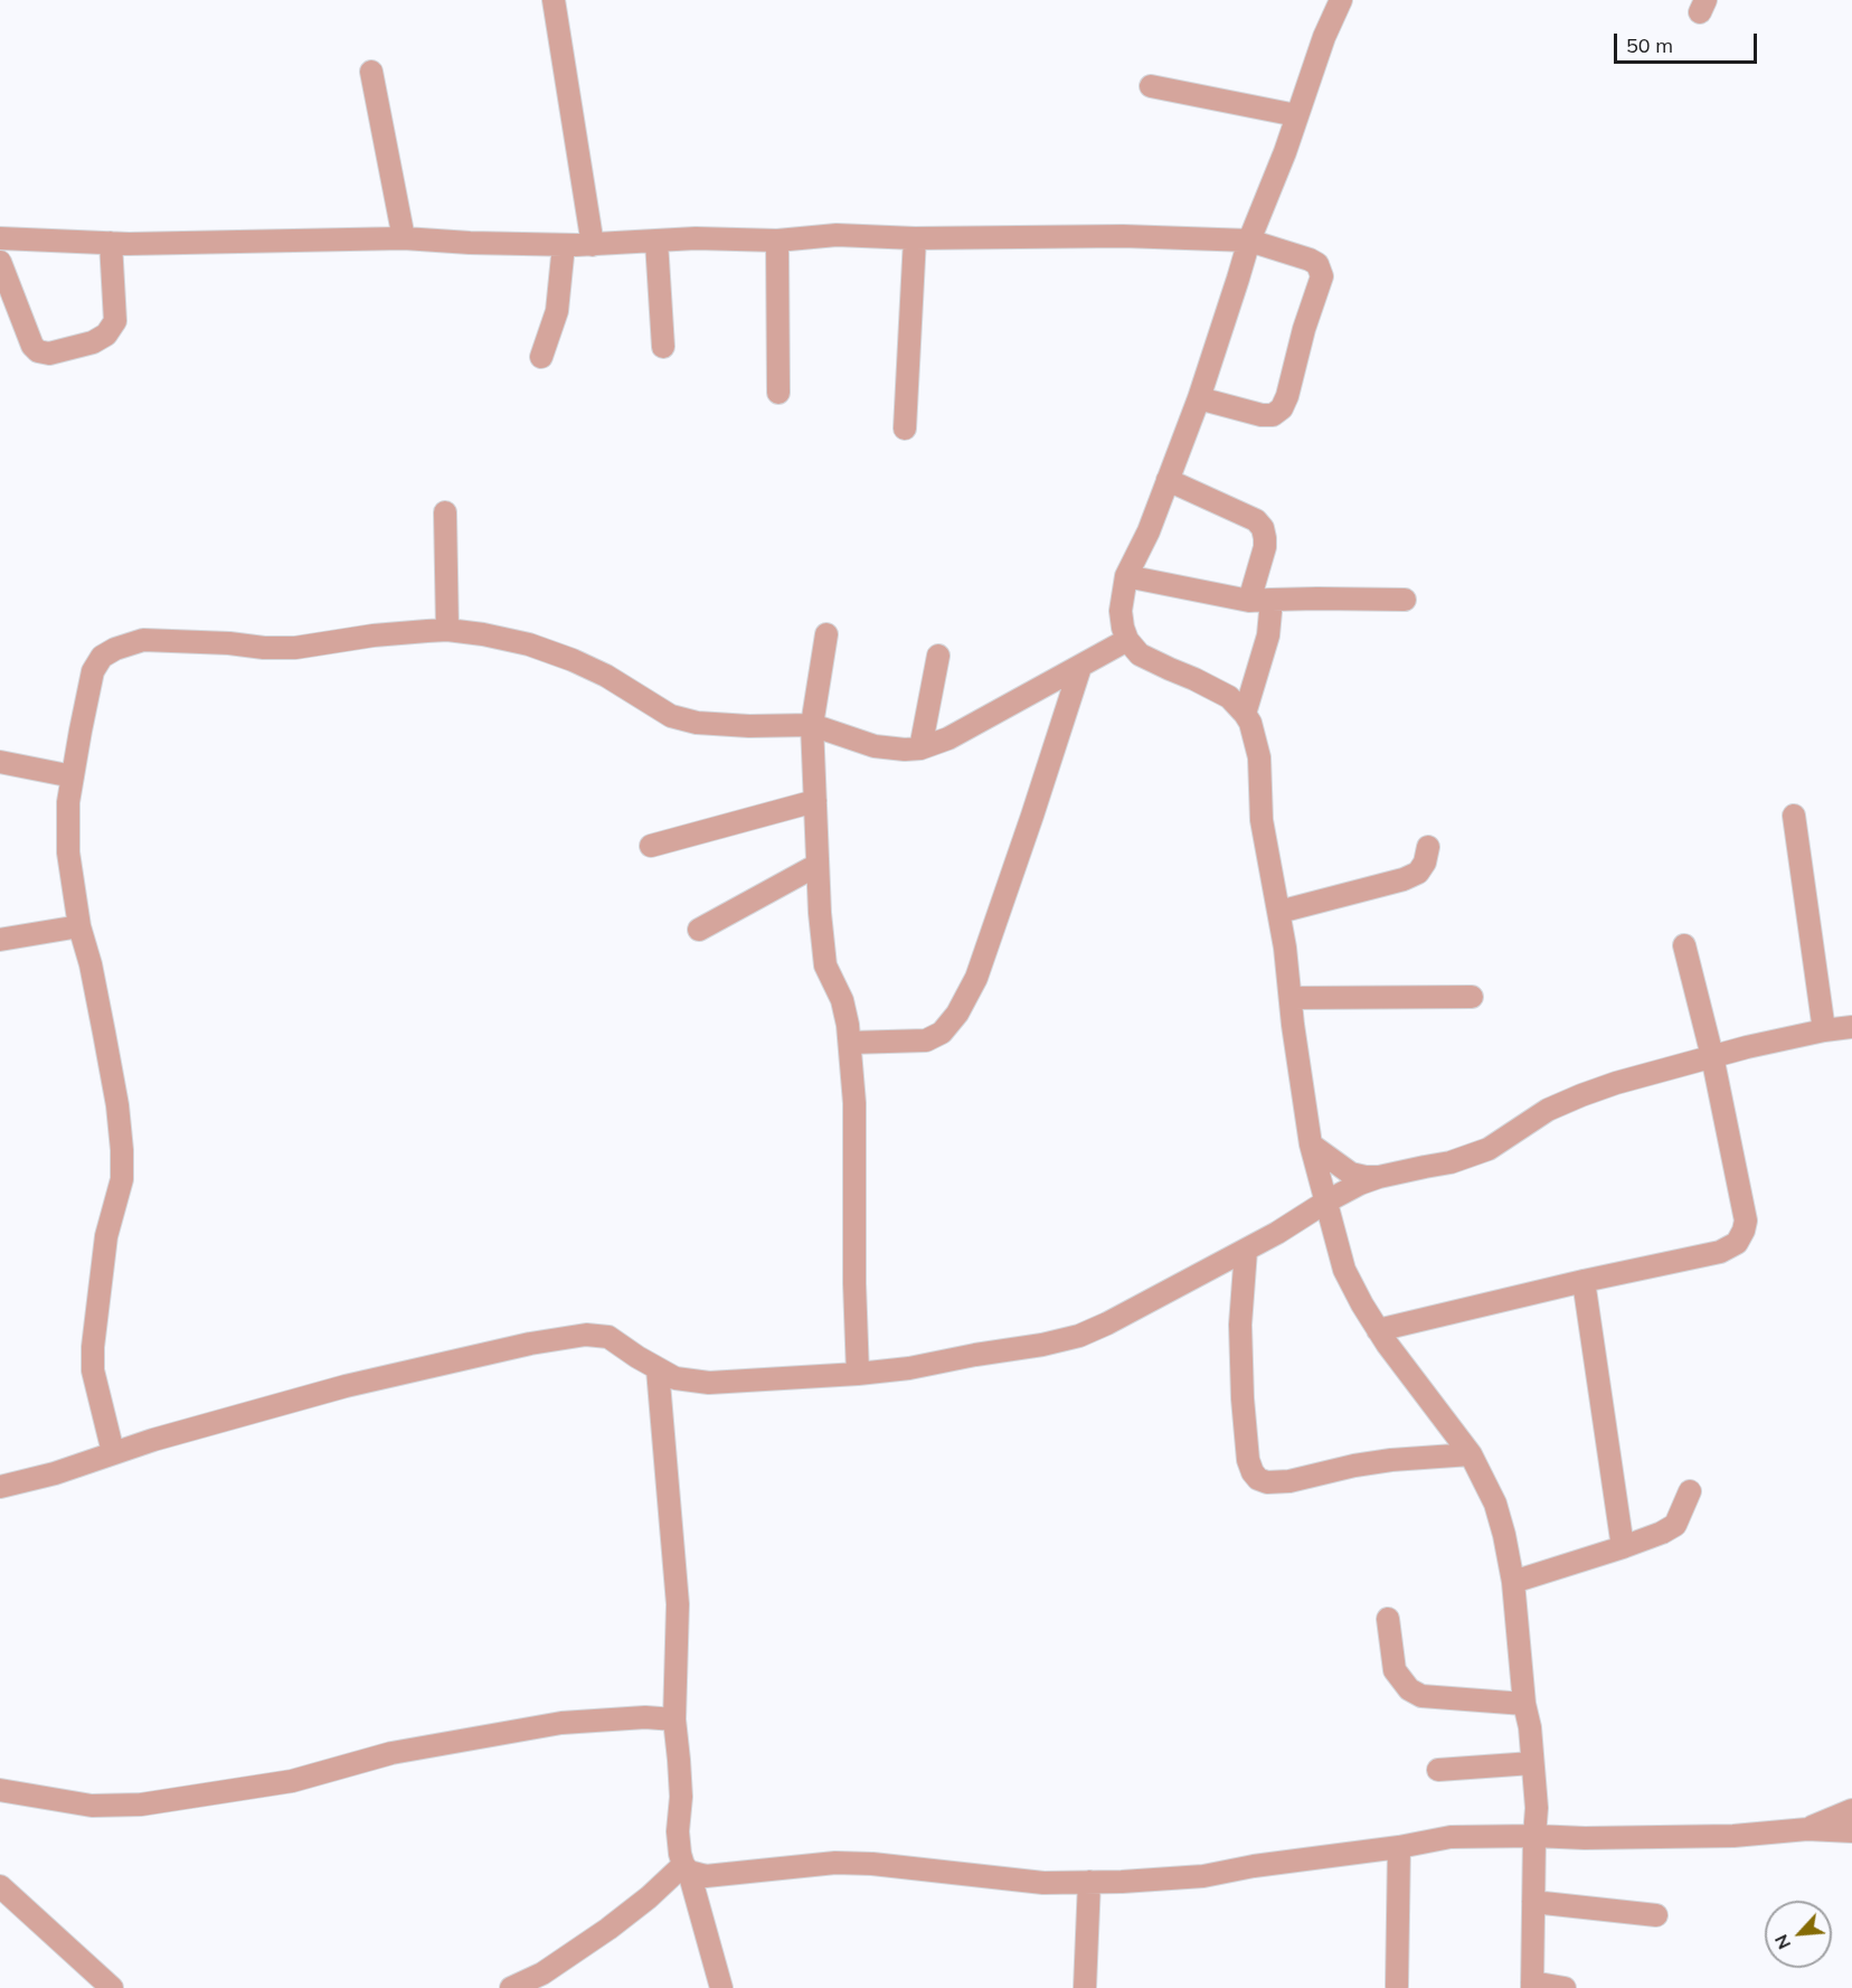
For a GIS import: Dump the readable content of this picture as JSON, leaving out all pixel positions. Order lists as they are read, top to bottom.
{
  "scale_bar": "50 m",
  "north": "bottom left"
}
